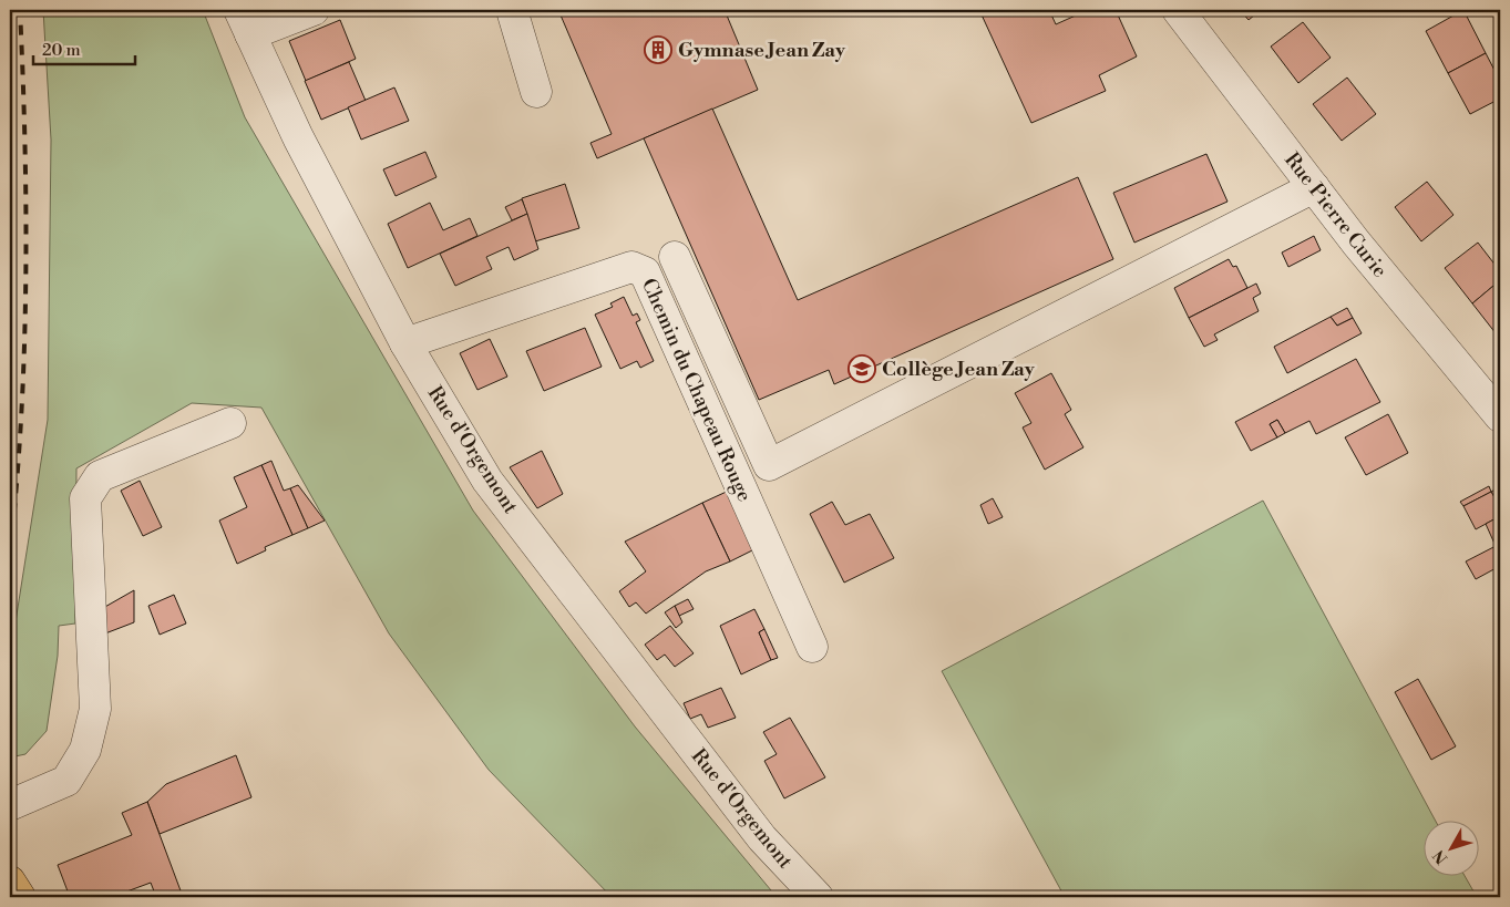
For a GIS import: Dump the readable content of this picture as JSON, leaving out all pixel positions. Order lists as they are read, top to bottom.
{
  "streets": {
    "street": ["Rue Pierre Curie", "Chemin du Chapeau Rouge", "Rue d'Orgemont"]
  },
  "crossings": [
    ["Chemin du Chapeau Rouge", "Rue d'Orgemont"]
  ],
  "places": {
    "building": ["Gymnase Jean Zay"],
    "school or university": ["Collège Jean Zay"]
  },
  "scale_bar": "20 m",
  "north": "bottom left"
}
